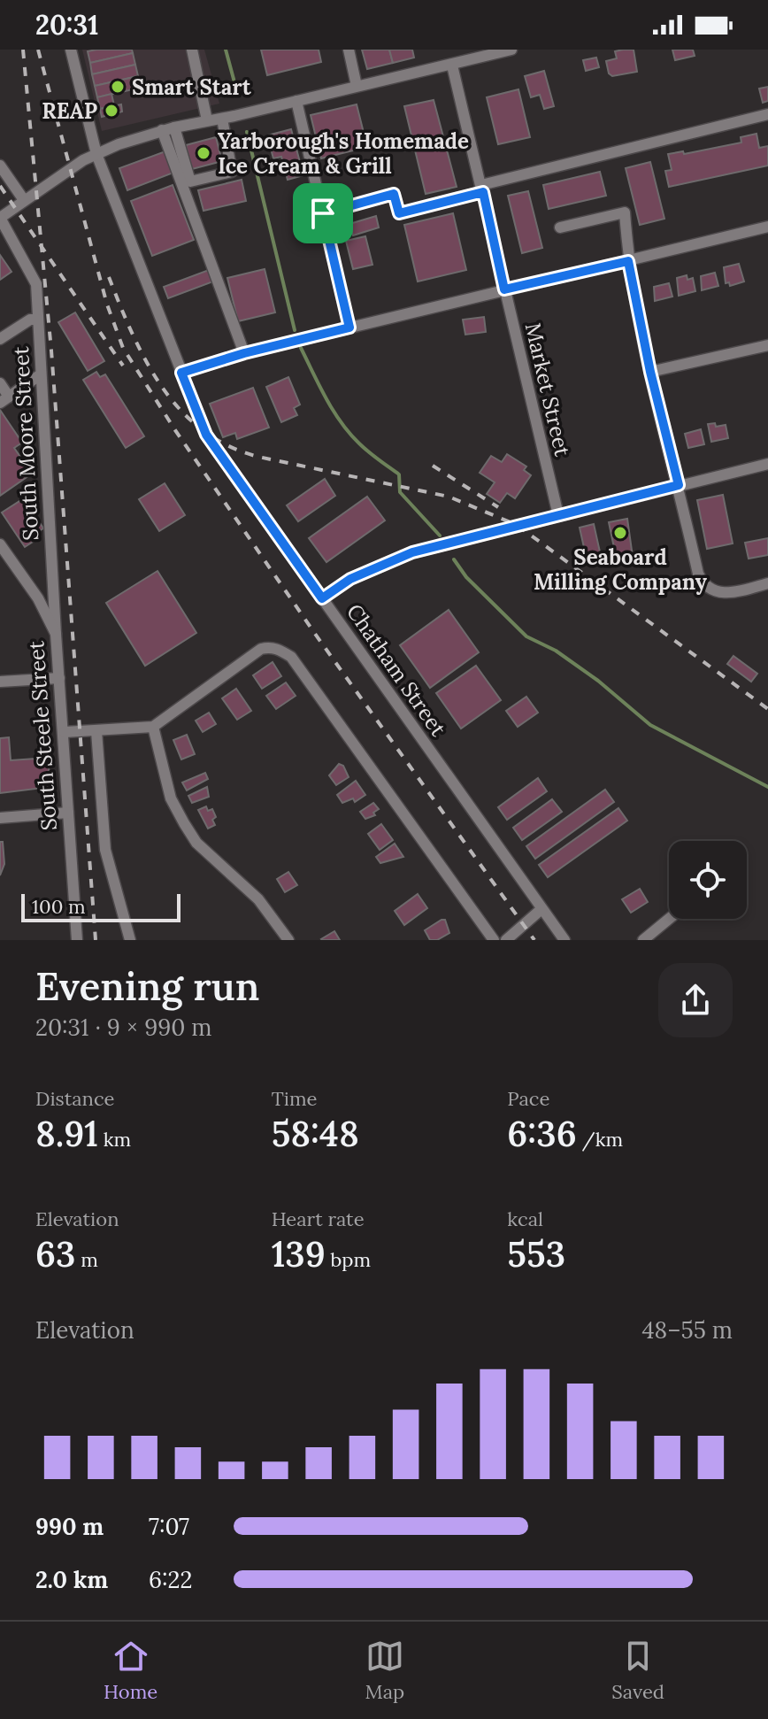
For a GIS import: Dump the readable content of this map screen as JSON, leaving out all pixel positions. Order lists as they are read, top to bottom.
{
  "streets": {
    "street": [
      "Market Street",
      "South Moore Street",
      "Chatham Street",
      "South Steele Street"
    ]
  },
  "crossings": [
    ["South Moore Street", "South Steele Street"]
  ],
  "places": [
    "Smart Start",
    "REAP",
    "Yarborough's Homemade Ice Cream & Grill",
    "Seaboard Milling Company"
  ],
  "scale_bar": "100 m",
  "page": {
    "status": "20:31",
    "scale": "100 m",
    "heading": ["Evening run", "20:31 · 9 × 990 m"],
    "stats": [
      ["Distance", "8.91 km"],
      ["Time", "58:48"],
      ["Pace", "6:36 /km"],
      ["Elevation", "63 m"],
      ["Heart rate", "139 bpm"],
      ["kcal", "553"]
    ],
    "chart": ["Elevation", "48–55 m"],
    "list": [
      {
        "name": "990 m",
        "note": "7:07"
      },
      {
        "name": "2.0 km",
        "note": "6:22"
      }
    ],
    "tabs": ["Home", "Map", "Saved"]
  }
}
